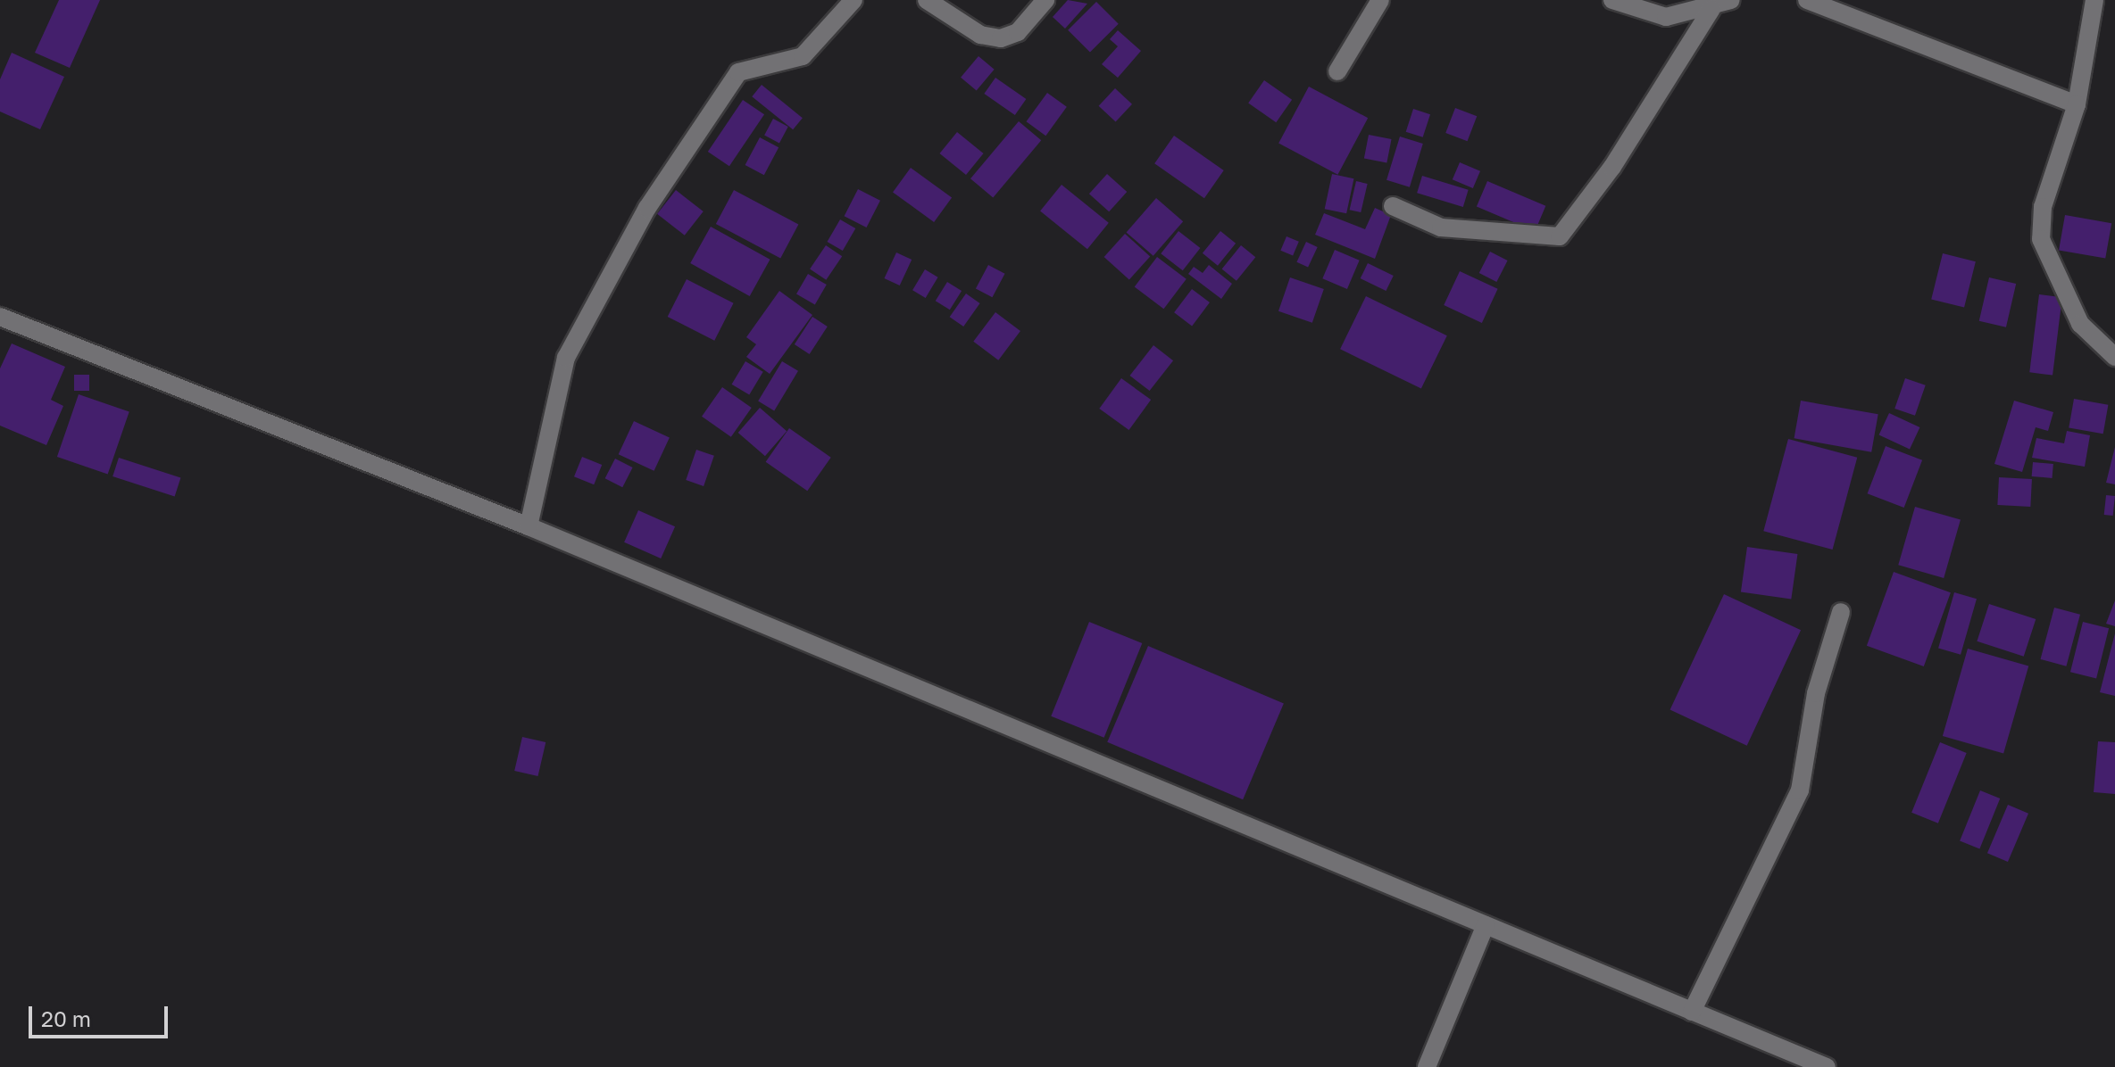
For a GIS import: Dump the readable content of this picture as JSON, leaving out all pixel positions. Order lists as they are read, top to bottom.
{
  "scale_bar": "20 m"
}
